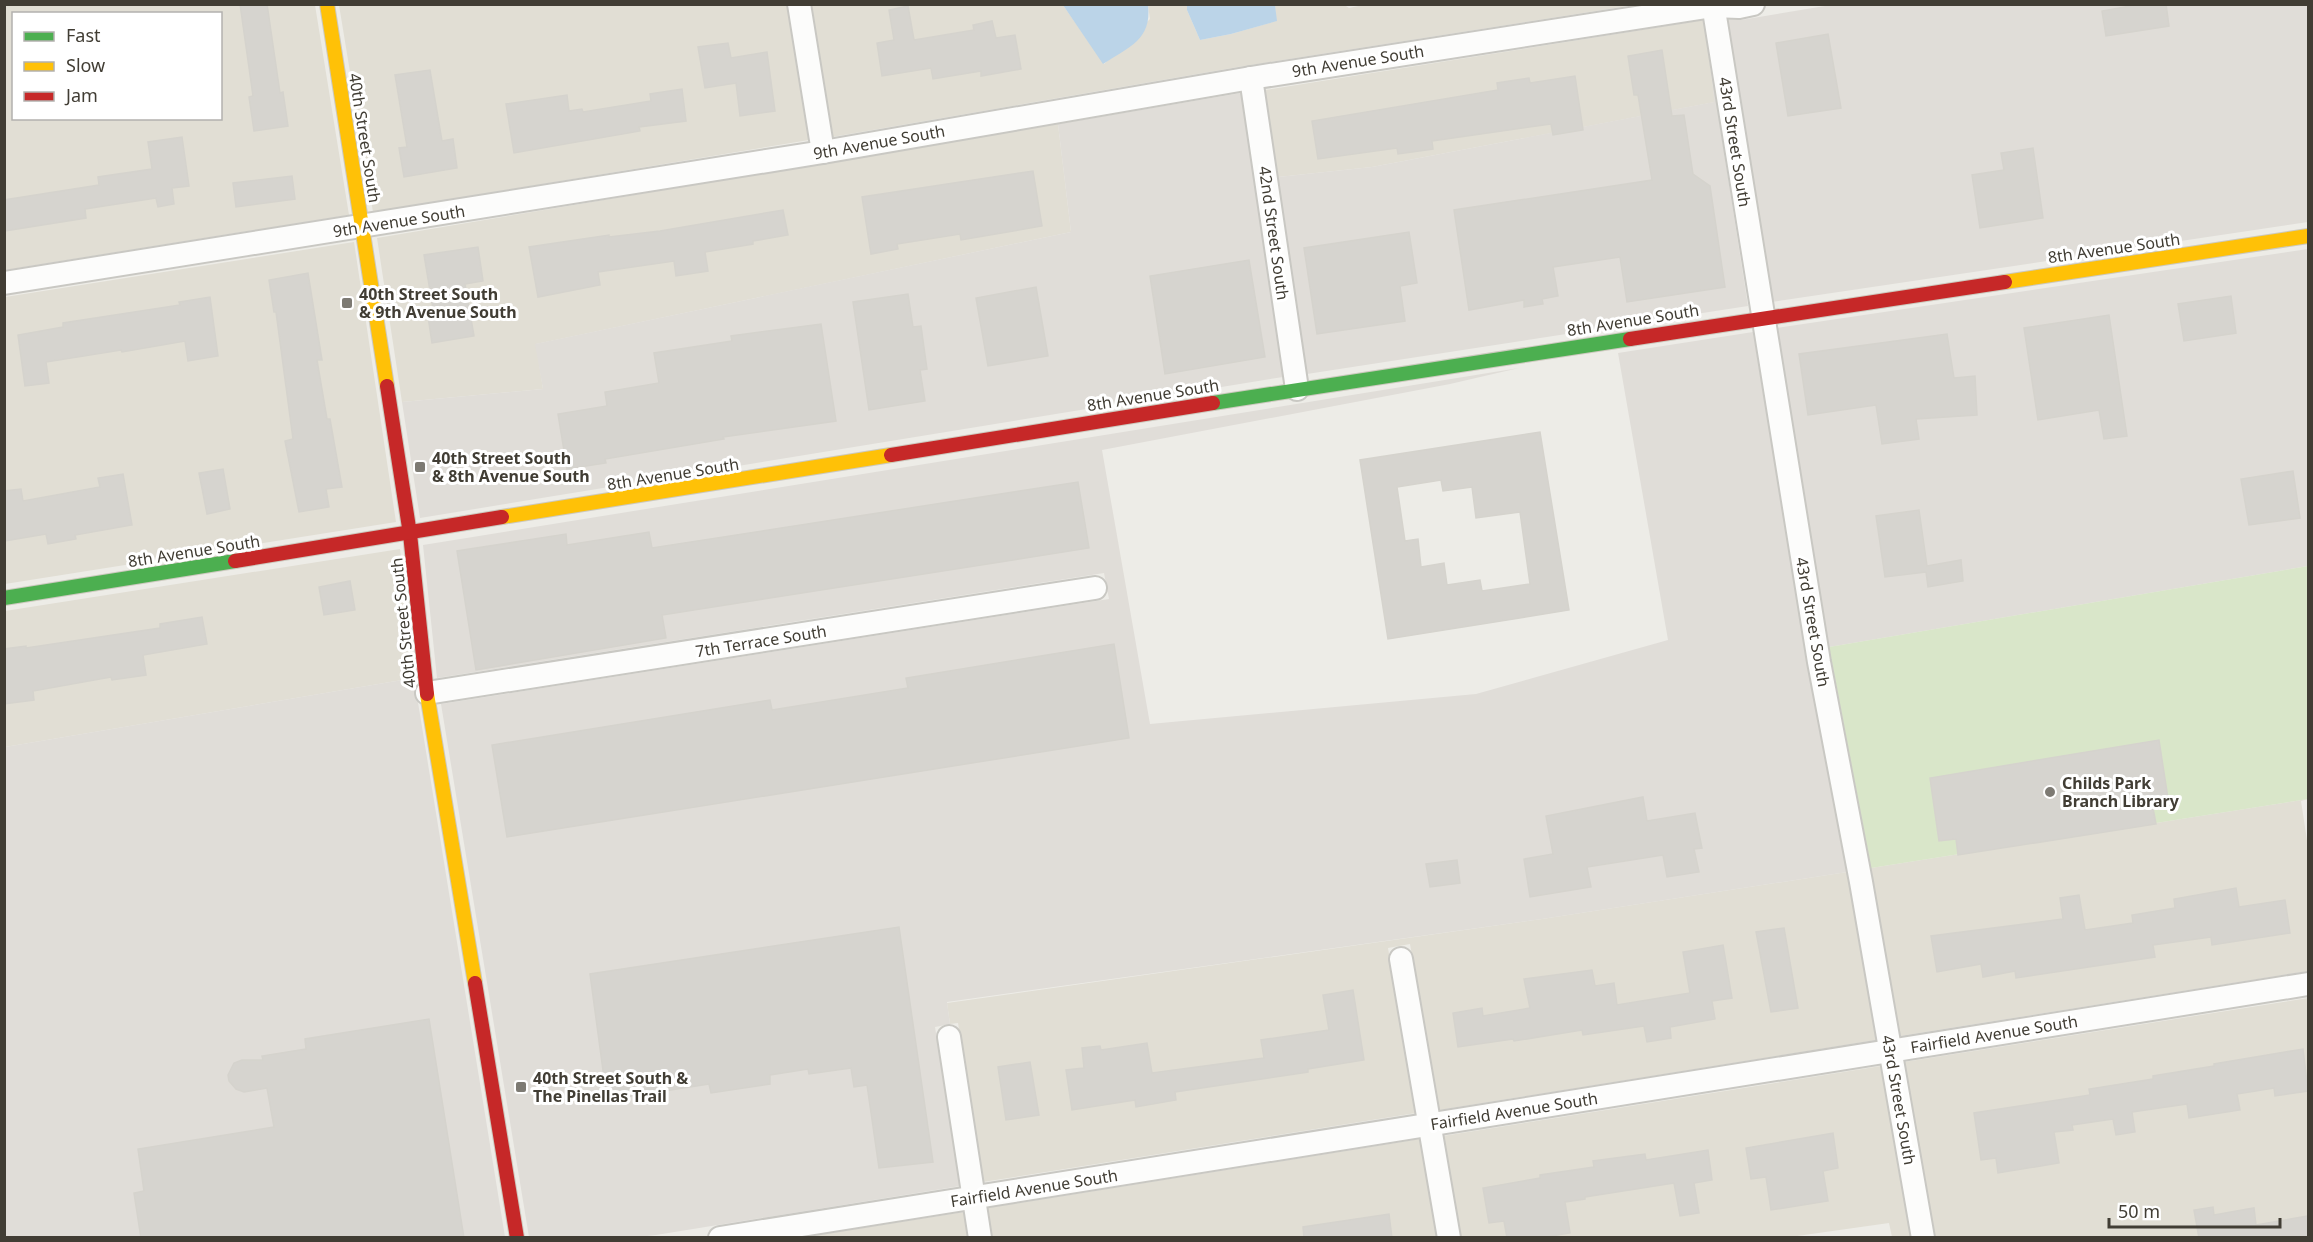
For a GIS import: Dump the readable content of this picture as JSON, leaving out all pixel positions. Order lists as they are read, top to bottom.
{
  "streets": {
    "street": [
      "9th Avenue South",
      "40th Street South",
      "43rd Street South",
      "42nd Street South",
      "8th Avenue South",
      "7th Terrace South",
      "Fairfield Avenue South"
    ]
  },
  "crossings": [
    ["9th Avenue South", "40th Street South"],
    ["9th Avenue South", "43rd Street South"],
    ["9th Avenue South", "42nd Street South"],
    ["40th Street South", "8th Avenue South"],
    ["40th Street South", "7th Terrace South"],
    ["43rd Street South", "8th Avenue South"],
    ["43rd Street South", "Fairfield Avenue South"],
    ["42nd Street South", "8th Avenue South"]
  ],
  "places": {
    "transit": ["40th Street South & 9th Avenue South", "40th Street South & 8th Avenue South", "40th Street South & The Pinellas Trail"],
    "other": ["Childs Park Branch Library"]
  },
  "legend": ["Fast", "Slow", "Jam"],
  "scale_bar": "50 m"
}
